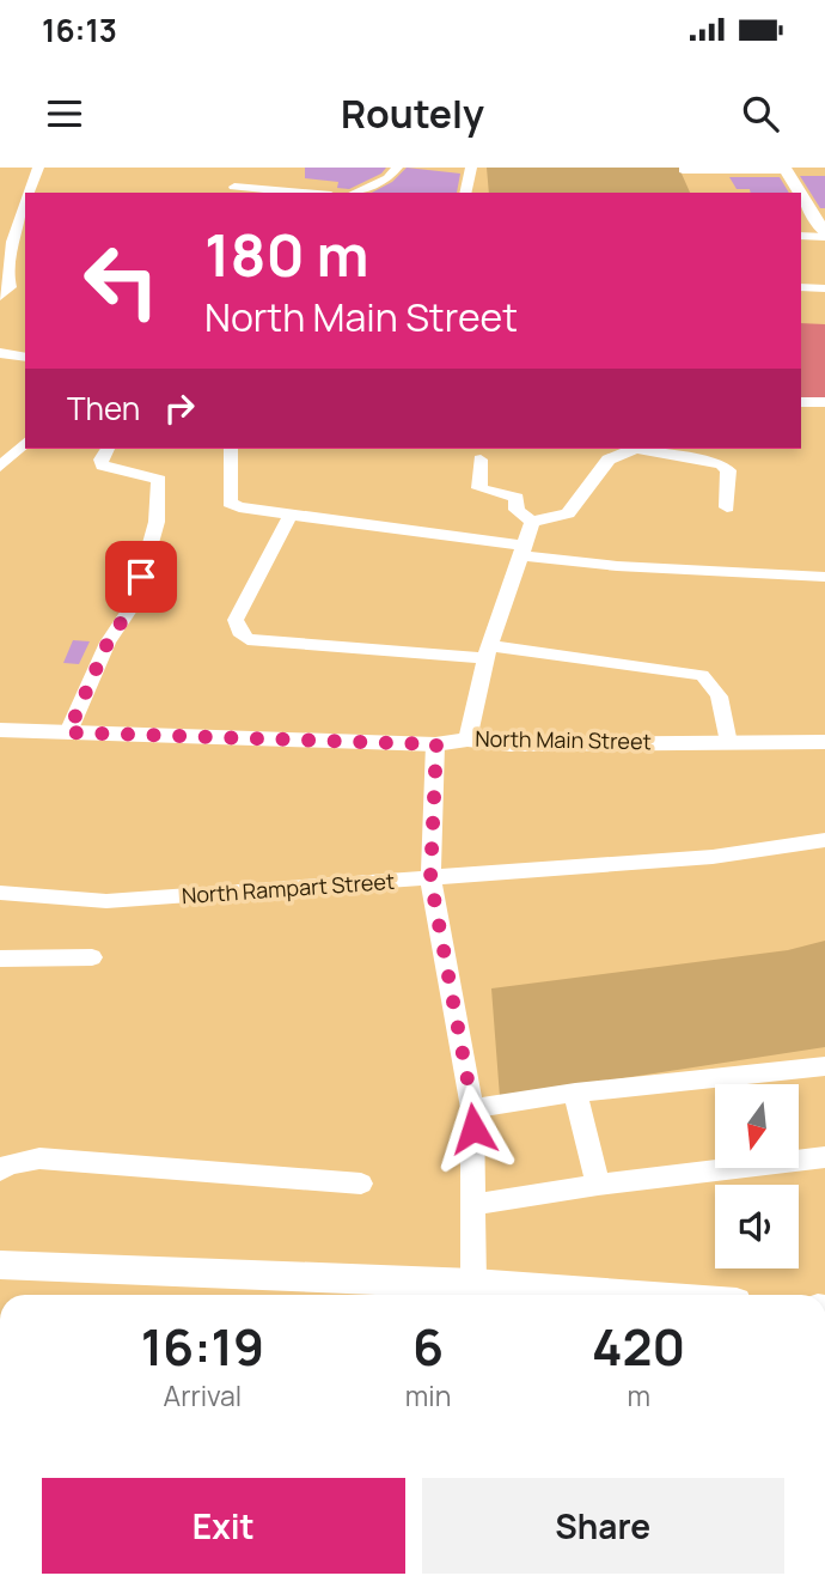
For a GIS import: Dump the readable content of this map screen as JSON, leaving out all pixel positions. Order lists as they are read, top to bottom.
{
  "streets": {
    "street": ["North Main Street", "North Rampart Street"]
  },
  "north": "bottom",
  "page": {
    "status": "16:13",
    "header": "Routely",
    "turn": ["180 m", "North Main Street"],
    "then": "Then",
    "eta": [
      "16:19",
      "Arrival",
      "6",
      "min",
      "420",
      "m"
    ],
    "buttons": ["Exit", "Share"]
  }
}
